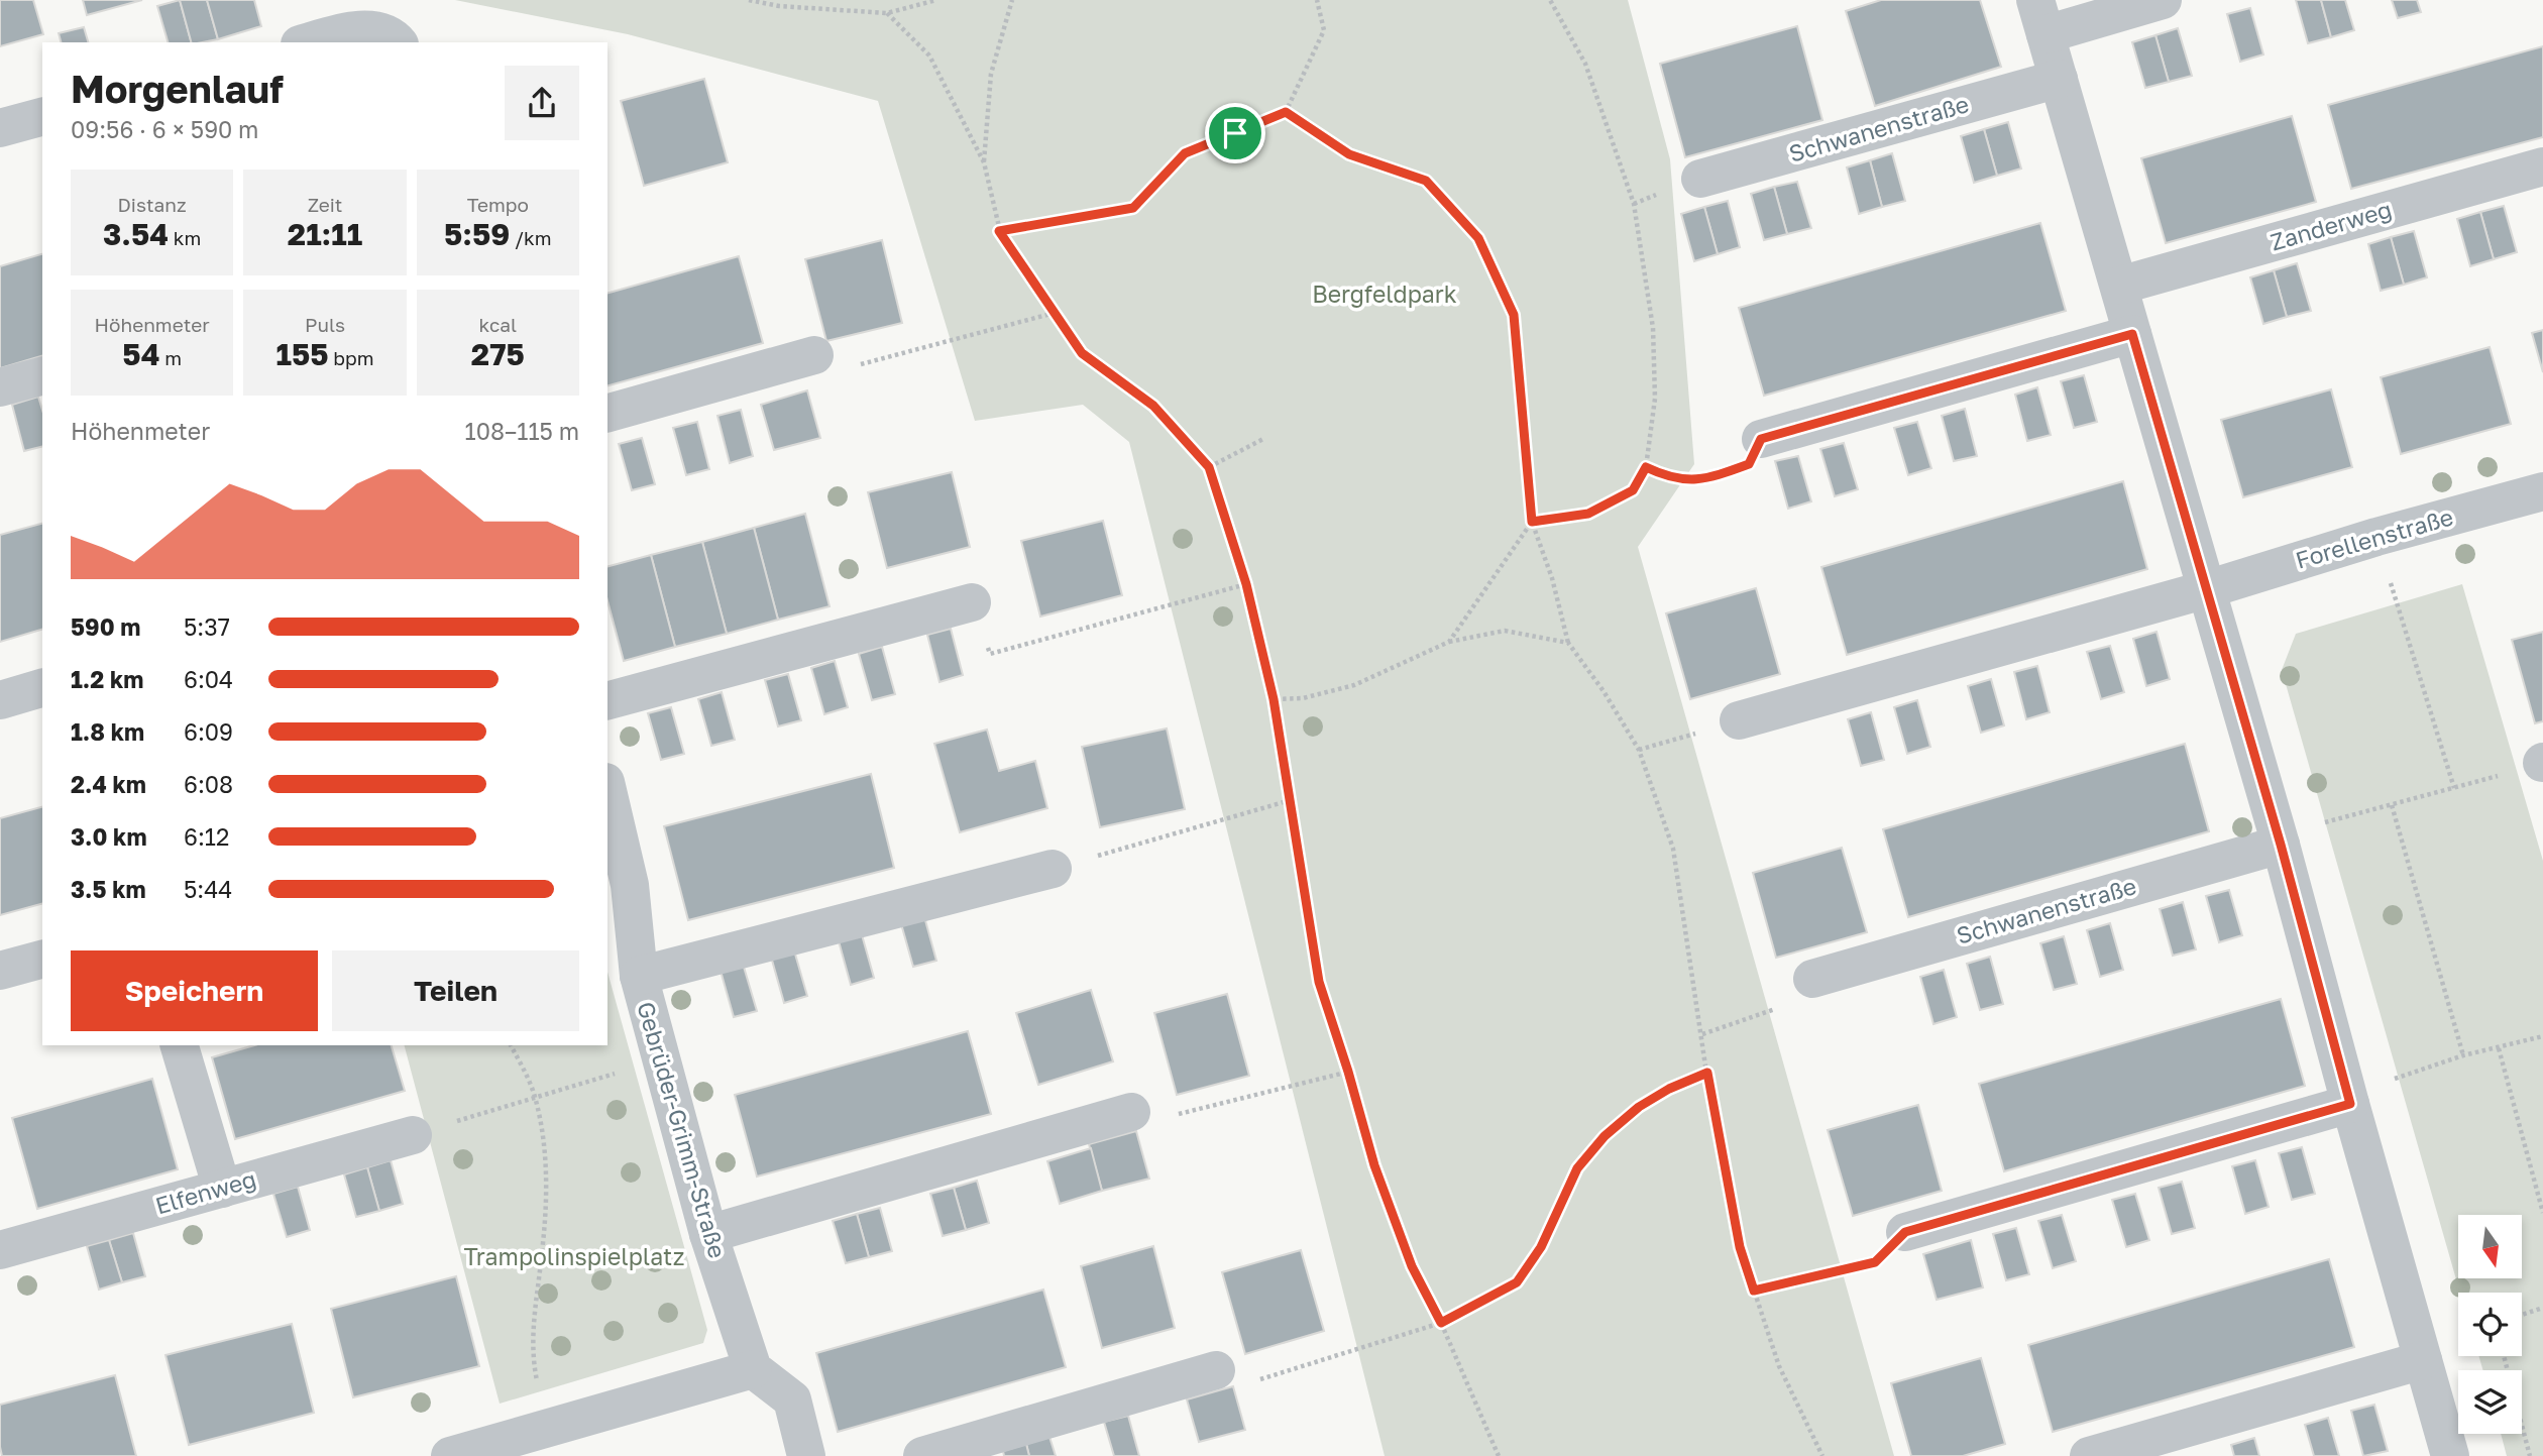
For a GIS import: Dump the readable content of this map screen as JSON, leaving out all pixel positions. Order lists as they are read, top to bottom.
{
  "streets": {
    "street": [
      "Schwanenstraße",
      "Zanderweg",
      "Forellenstraße",
      "Gebrüder-Grimm-Straße",
      "Elfenweg"
    ]
  },
  "parks": ["Bergfeldpark", "Trampolinspielplatz"],
  "north": "bottom",
  "page": {
    "heading": ["Morgenlauf", "09:56 · 6 × 590 m"],
    "stats": [
      ["Distanz", "3.54 km"],
      ["Zeit", "21:11"],
      ["Tempo", "5:59 /km"],
      ["Höhenmeter", "54 m"],
      ["Puls", "155 bpm"],
      ["kcal", "275"]
    ],
    "chart": ["Höhenmeter", "108–115 m"],
    "list": [
      {
        "name": "590 m",
        "note": "5:37"
      },
      {
        "name": "1.2 km",
        "note": "6:04"
      },
      {
        "name": "1.8 km",
        "note": "6:09"
      },
      {
        "name": "2.4 km",
        "note": "6:08"
      },
      {
        "name": "3.0 km",
        "note": "6:12"
      },
      {
        "name": "3.5 km",
        "note": "5:44"
      }
    ],
    "buttons": ["Speichern", "Teilen"]
  }
}
